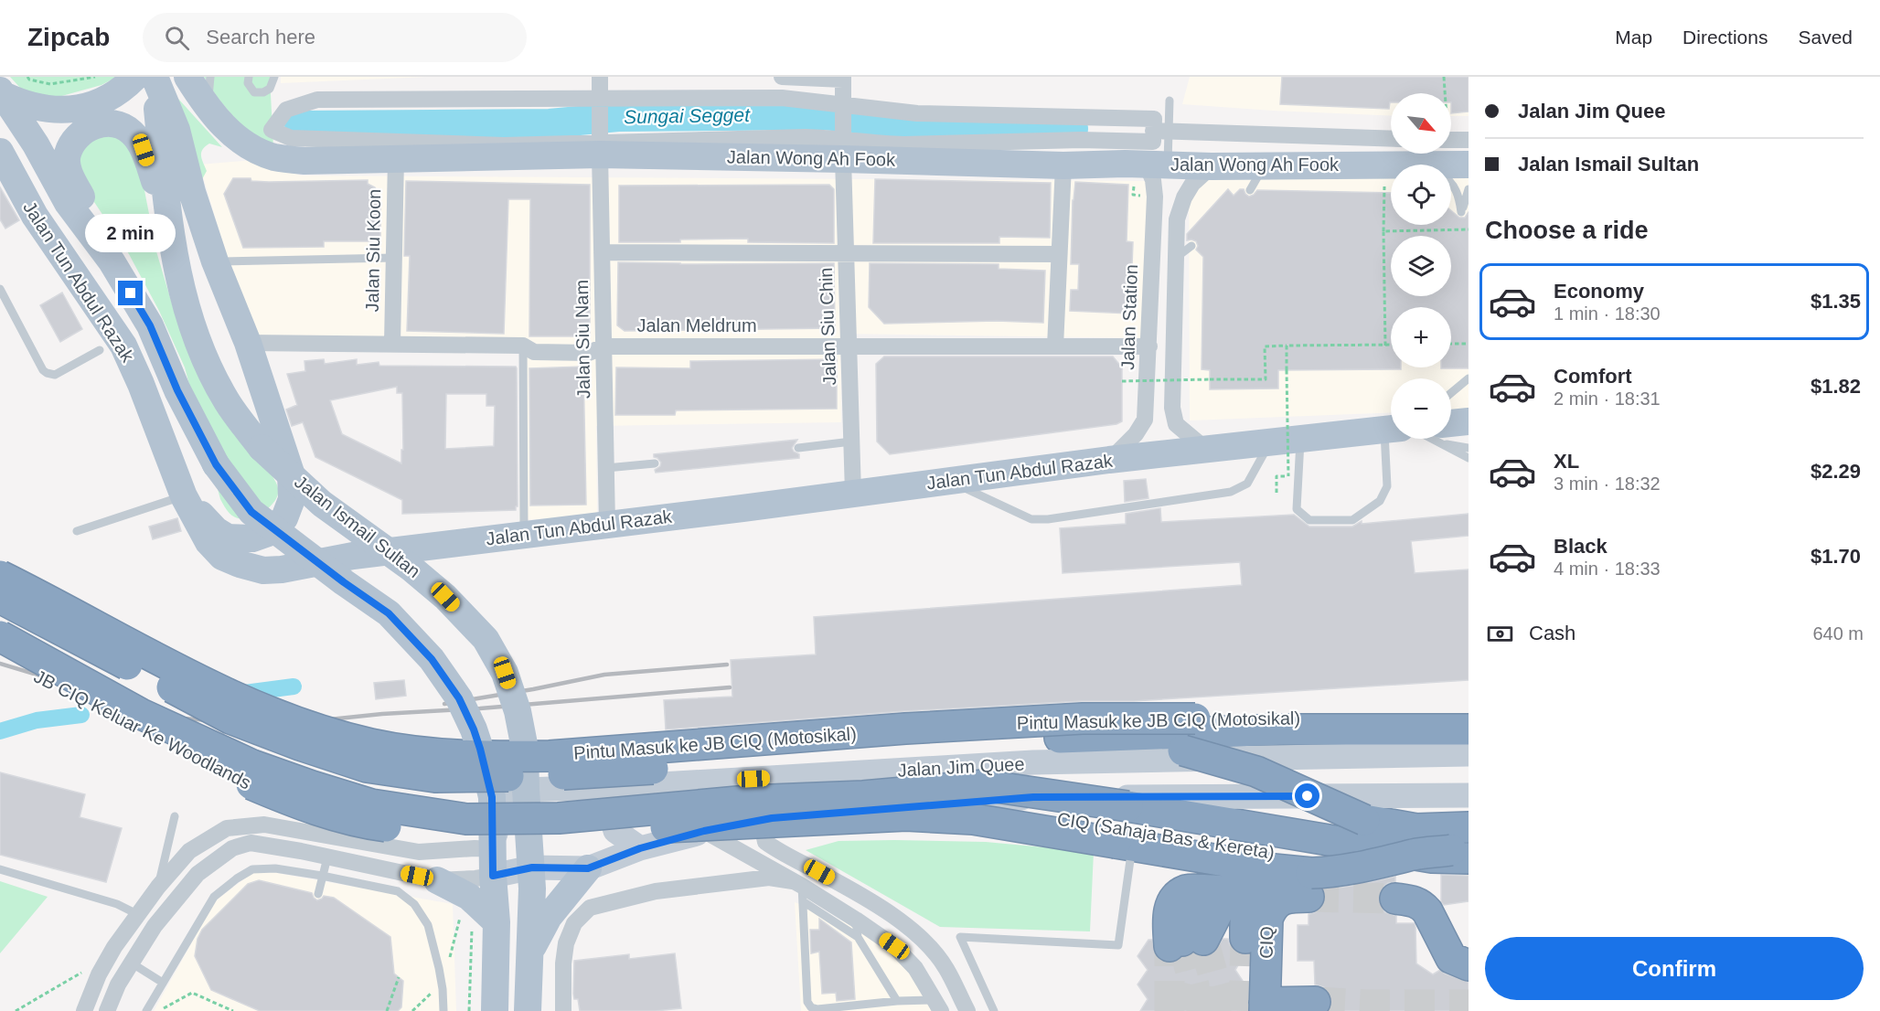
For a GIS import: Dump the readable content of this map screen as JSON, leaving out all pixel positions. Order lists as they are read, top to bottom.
{
  "streets": {
    "highway": [
      "Pintu Masuk ke JB CIQ (Motosikal)",
      "JB CIQ Keluar Ke Woodlands",
      "CIQ (Sahaja Bas & Kereta)",
      "CIQ"
    ],
    "main road": [
      "Jalan Wong Ah Fook",
      "Jalan Tun Abdul Razak",
      "Jalan Ismail Sultan",
      "Jalan Jim Quee"
    ],
    "street": [
      "Jalan Siu Koon",
      "Jalan Station",
      "Jalan Meldrum",
      "Jalan Siu Chin",
      "Jalan Siu Nam"
    ]
  },
  "crossings": [
    ["Jalan Wong Ah Fook", "Jalan Siu Koon"],
    ["Jalan Wong Ah Fook", "Jalan Station"],
    ["Jalan Wong Ah Fook", "Jalan Siu Chin"],
    ["Jalan Wong Ah Fook", "Jalan Siu Nam"],
    ["Jalan Siu Koon", "Jalan Meldrum"],
    ["Jalan Tun Abdul Razak", "Jalan Station"],
    ["Jalan Tun Abdul Razak", "Jalan Siu Chin"],
    ["Jalan Tun Abdul Razak", "Jalan Siu Nam"],
    ["Jalan Station", "Jalan Meldrum"],
    ["Jalan Meldrum", "Jalan Siu Chin"],
    ["Jalan Meldrum", "Jalan Siu Nam"],
    ["Jalan Ismail Sultan", "Jalan Jim Quee"],
    ["Jalan Jim Quee", "CIQ (Sahaja Bas & Kereta)"]
  ],
  "water": ["Sungai Segget"],
  "north": "bottom right",
  "page": {
    "header": "Zipcab",
    "search": "Search here",
    "nav": ["Map", "Directions", "Saved"],
    "banner": ["Jalan Jim Quee", "Jalan Ismail Sultan"],
    "map_buttons": ["+", "−"],
    "heading": "Choose a ride",
    "bubble": "2 min",
    "list": [
      {
        "name": "Economy",
        "note": "1 min · 18:30",
        "value": "$1.35"
      },
      {
        "name": "Comfort",
        "note": "2 min · 18:31",
        "value": "$1.82"
      },
      {
        "name": "XL",
        "note": "3 min · 18:32",
        "value": "$2.29"
      },
      {
        "name": "Black",
        "note": "4 min · 18:33",
        "value": "$1.70"
      }
    ],
    "pay": ["Cash", "640 m"],
    "buttons": "Confirm"
  }
}
